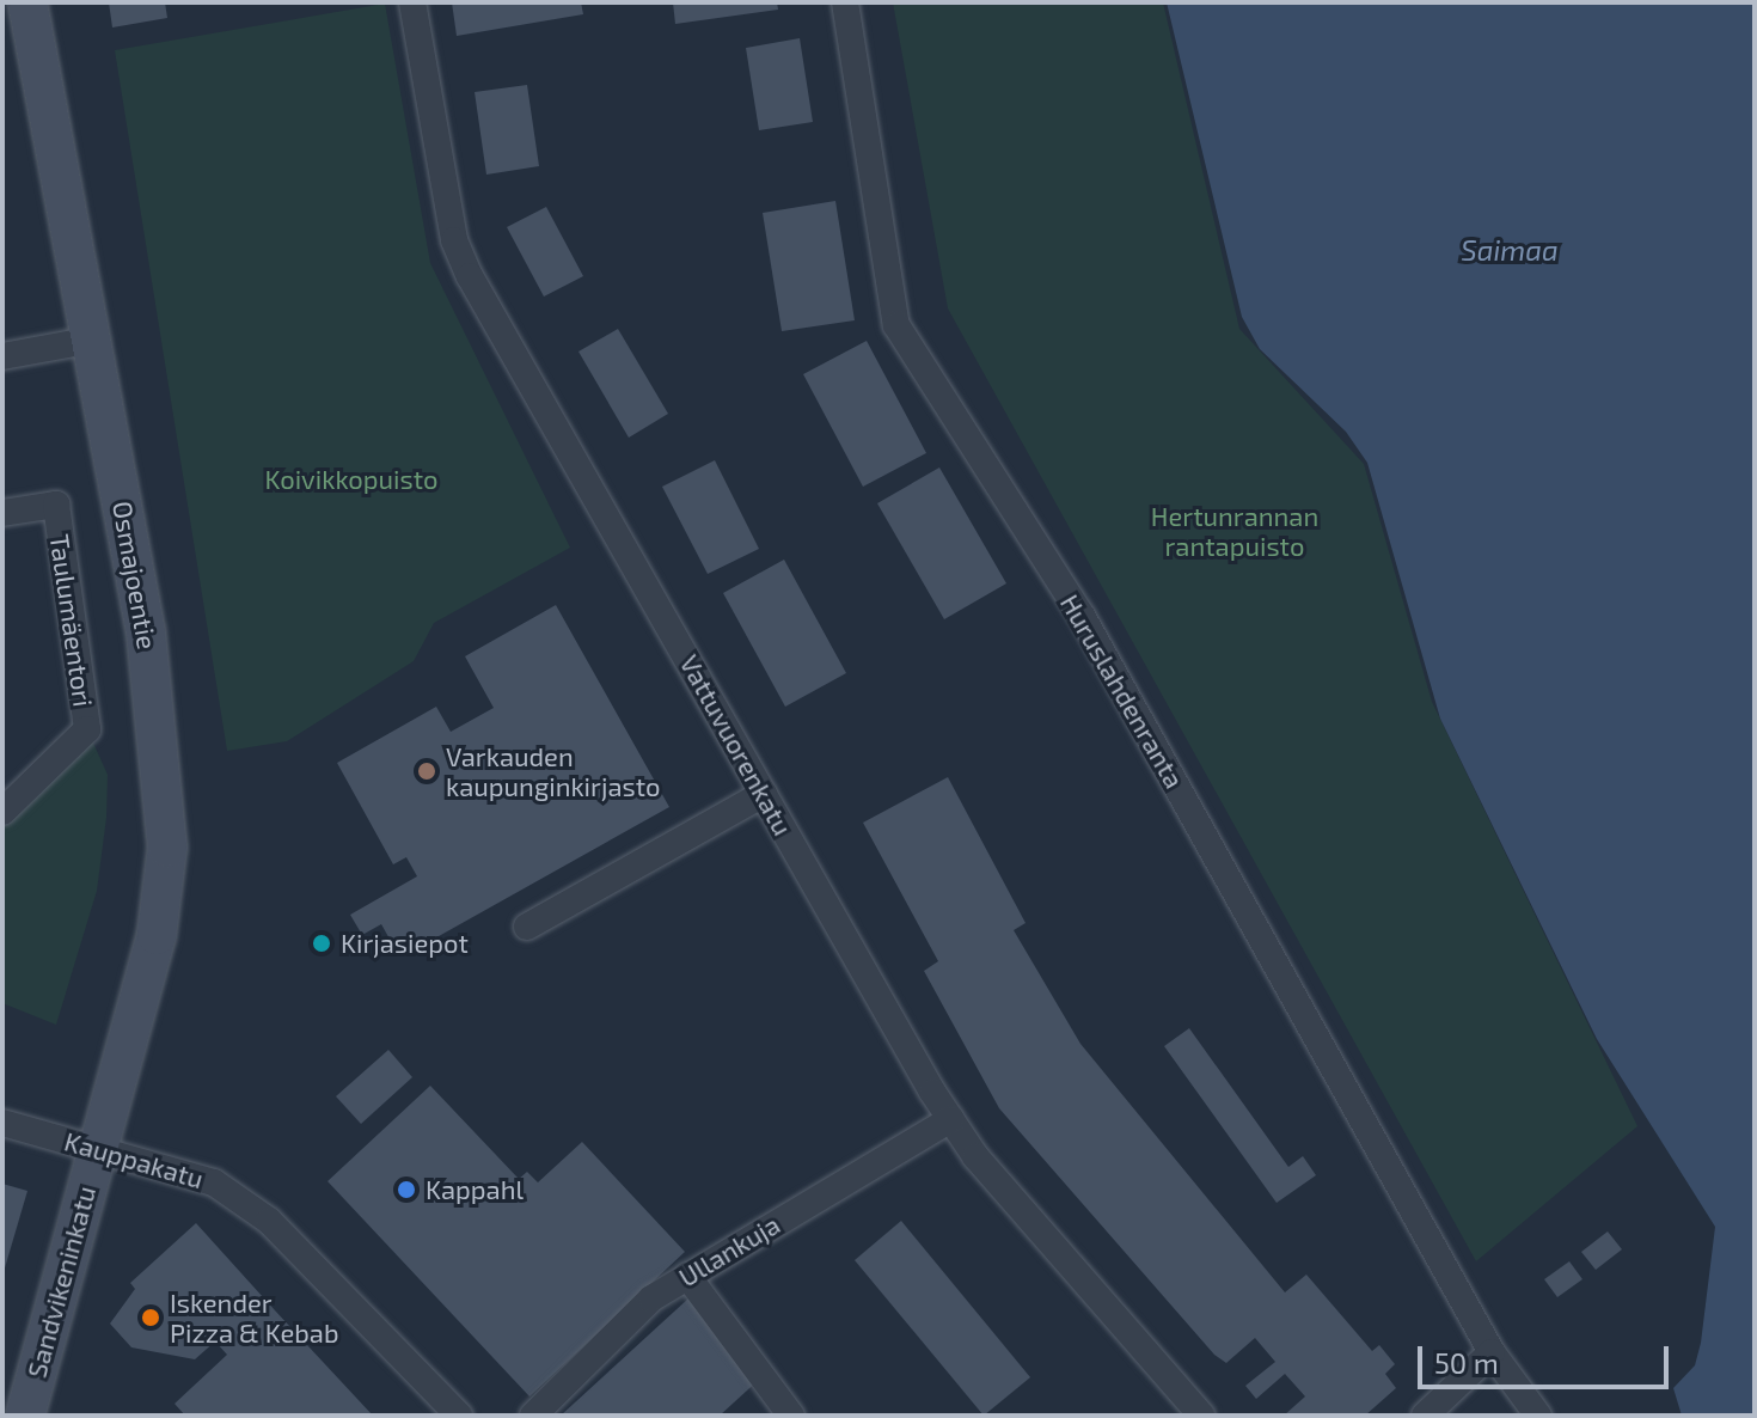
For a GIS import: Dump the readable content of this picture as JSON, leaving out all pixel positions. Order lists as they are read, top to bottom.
{
  "streets": {
    "street": [
      "Osmajoentie",
      "Taulumäentori",
      "Huruslahdenranta",
      "Vattuvuorenkatu",
      "Kauppakatu",
      "Ullankuja",
      "Sandvikeninkatu"
    ]
  },
  "crossings": [
    ["Osmajoentie", "Kauppakatu"],
    ["Osmajoentie", "Sandvikeninkatu"],
    ["Vattuvuorenkatu", "Ullankuja"],
    ["Kauppakatu", "Sandvikeninkatu"]
  ],
  "water": ["Saimaa"],
  "parks": ["Koivikkopuisto", "Hertunrannan rantapuisto"],
  "places": [
    "Varkauden kaupunginkirjasto",
    "Kirjasiepot",
    "Kappahl",
    "Iskender Pizza & Kebab"
  ],
  "scale_bar": "50 m"
}
